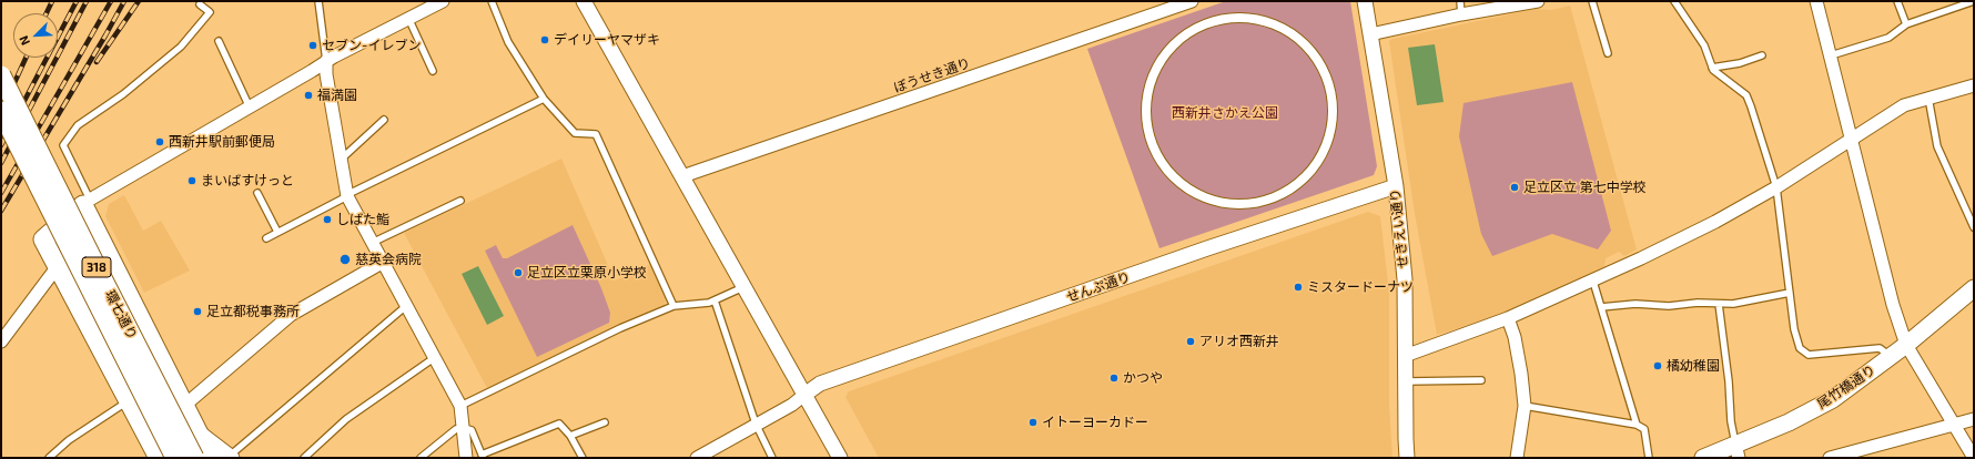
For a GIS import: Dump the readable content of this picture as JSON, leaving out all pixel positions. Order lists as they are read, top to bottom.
{
  "streets": {
    "main road": ["318", "環七通り", "尾竹橋通り"],
    "street": ["ぼうせき通り", "せきえい通り", "せんぷ通り"]
  },
  "crossings": [
    ["せきえい通り", "せんぷ通り"]
  ],
  "parks": ["西新井さかえ公園"],
  "places": [
    "デイリーヤマザキ",
    "セブン-イレブン",
    "福満園",
    "西新井駅前郵便局",
    "まいばすけっと",
    "足立区立 第七中学校",
    "しばた鮨",
    "慈英会病院",
    "足立区立栗原小学校",
    "ミスタードーナツ",
    "足立都税事務所",
    "アリオ西新井",
    "橘幼稚園",
    "かつや",
    "イトーヨーカドー"
  ],
  "north": "bottom left"
}
